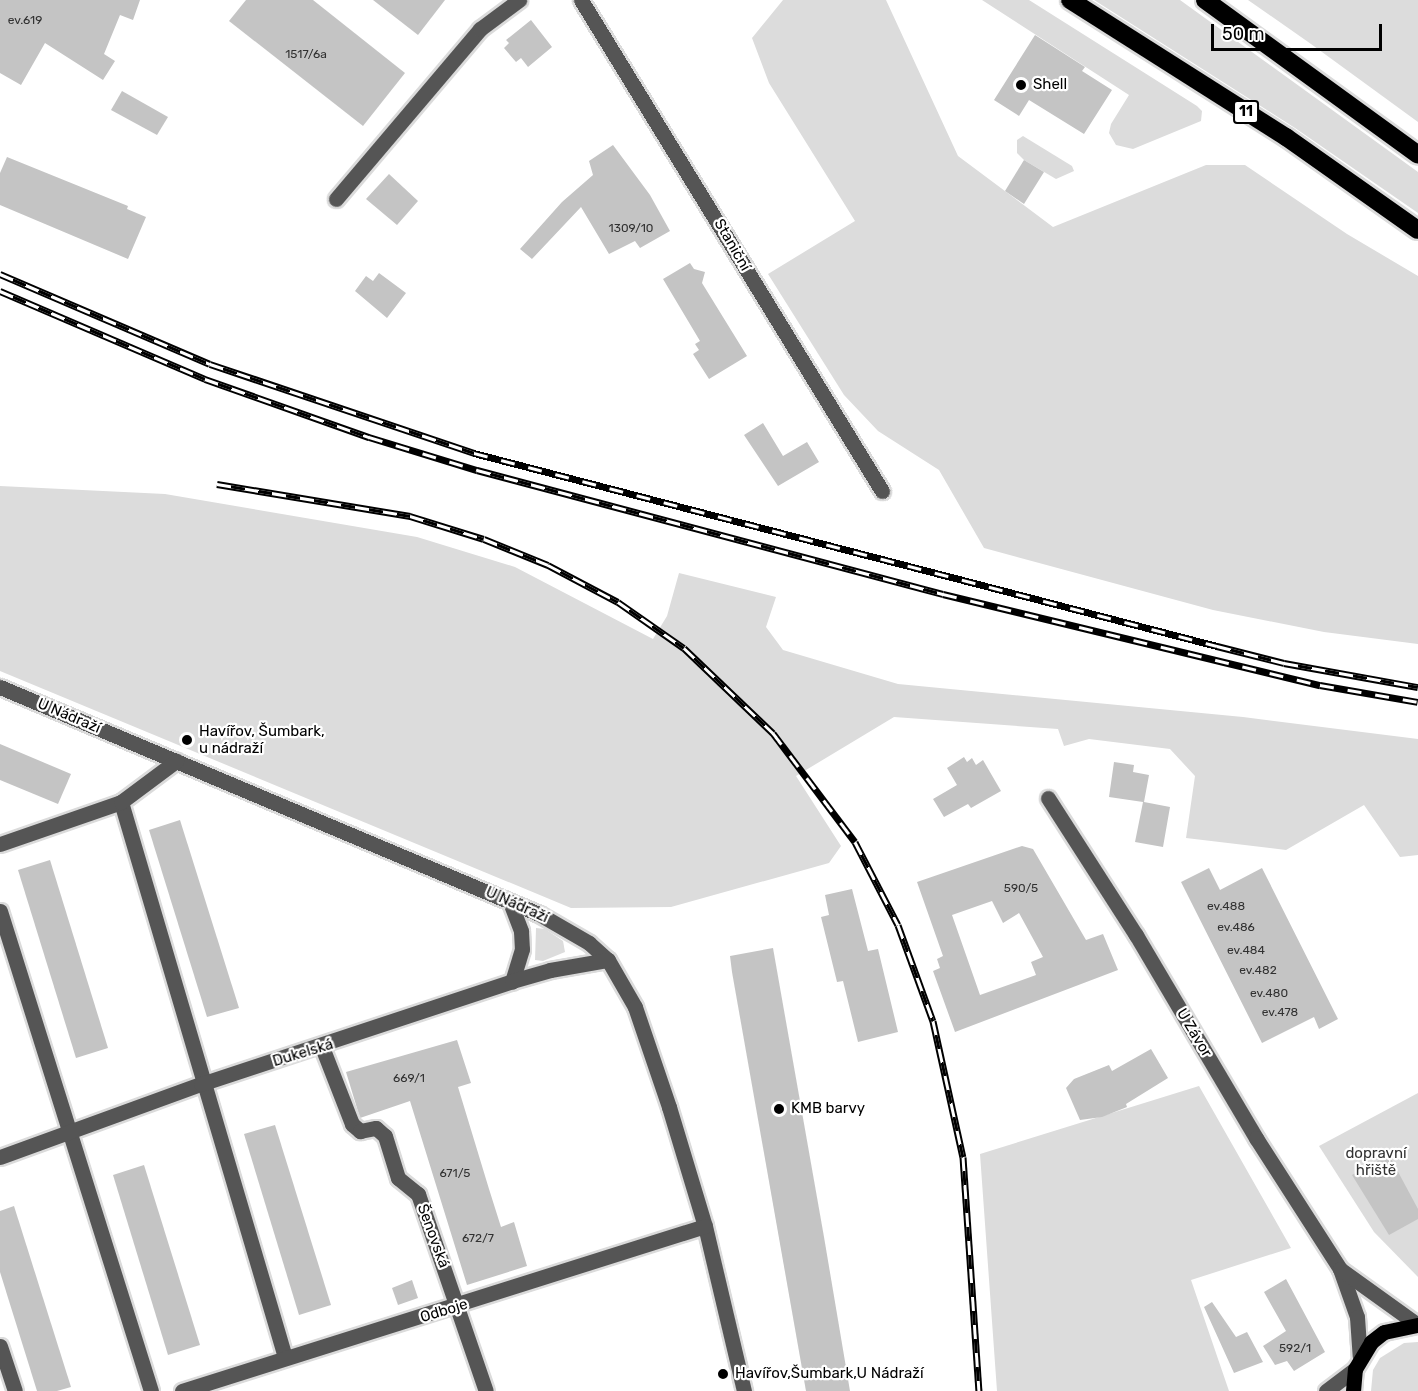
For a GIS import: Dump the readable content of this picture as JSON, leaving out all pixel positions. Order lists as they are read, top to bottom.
{
  "streets": {
    "highway": ["11"],
    "street": [
      "Staniční",
      "U Nádraží",
      "U Závor",
      "Dukelská",
      "Šenovská",
      "Odboje"
    ]
  },
  "crossings": [
    ["U Nádraží", "Dukelská"],
    ["U Nádraží", "Odboje"],
    ["Dukelská", "Šenovská"],
    ["Šenovská", "Odboje"]
  ],
  "parks": ["dopravní hřiště"],
  "places": [
    "Shell",
    "Havířov, Šumbark, u nádraží",
    "KMB barvy",
    "Havířov,Šumbark,U Nádraží"
  ],
  "house_numbers": [
    "ev.619",
    "1517/6a",
    "1309/10",
    "590/5",
    "ev.488",
    "ev.486",
    "ev.484",
    "ev.482",
    "ev.480",
    "ev.478",
    "669/1",
    "671/5",
    "672/7",
    "592/1"
  ],
  "scale_bar": "50 m"
}
